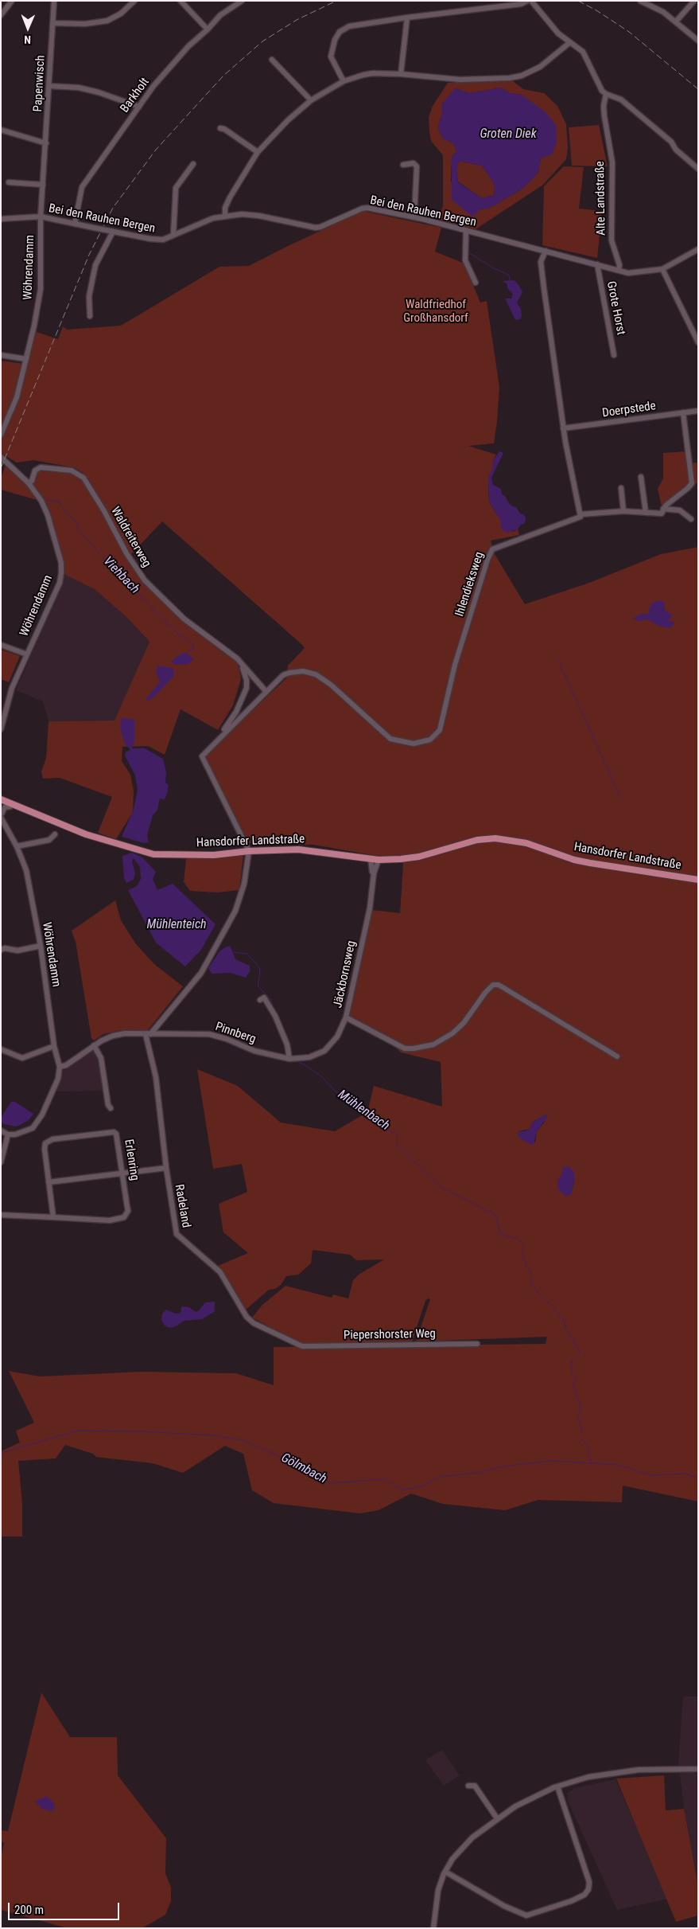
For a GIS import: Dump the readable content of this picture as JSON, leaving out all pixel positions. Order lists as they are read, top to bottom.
{
  "streets": {
    "main road": ["Hansdorfer Landstraße"],
    "street": [
      "Papenwisch",
      "Barkholt",
      "Alte Landstraße",
      "Bei den Rauhen Bergen",
      "Wöhrendamm",
      "Grote Horst",
      "Doerpstede",
      "Waldreiterweg",
      "Ihlendieksweg",
      "Jäckbornsweg",
      "Pinnberg",
      "Erlenring",
      "Radeland",
      "Piepershorster Weg"
    ]
  },
  "crossings": [
    ["Papenwisch", "Wöhrendamm"],
    ["Barkholt", "Bei den Rauhen Bergen"],
    ["Alte Landstraße", "Bei den Rauhen Bergen"],
    ["Bei den Rauhen Bergen", "Wöhrendamm"],
    ["Bei den Rauhen Bergen", "Grote Horst"],
    ["Wöhrendamm", "Waldreiterweg"],
    ["Wöhrendamm", "Hansdorfer Landstraße"],
    ["Wöhrendamm", "Pinnberg"],
    ["Waldreiterweg", "Ihlendieksweg"],
    ["Waldreiterweg", "Hansdorfer Landstraße"],
    ["Hansdorfer Landstraße", "Jäckbornsweg"],
    ["Jäckbornsweg", "Pinnberg"],
    ["Pinnberg", "Radeland"],
    ["Radeland", "Piepershorster Weg"]
  ],
  "water": [
    "Groten Diek",
    "Viehbach",
    "Mühlenteich",
    "Mühlenbach",
    "Gölmbach"
  ],
  "parks": ["Waldfriedhof Großhansdorf"],
  "scale_bar": "200 m",
  "north": "bottom"
}
